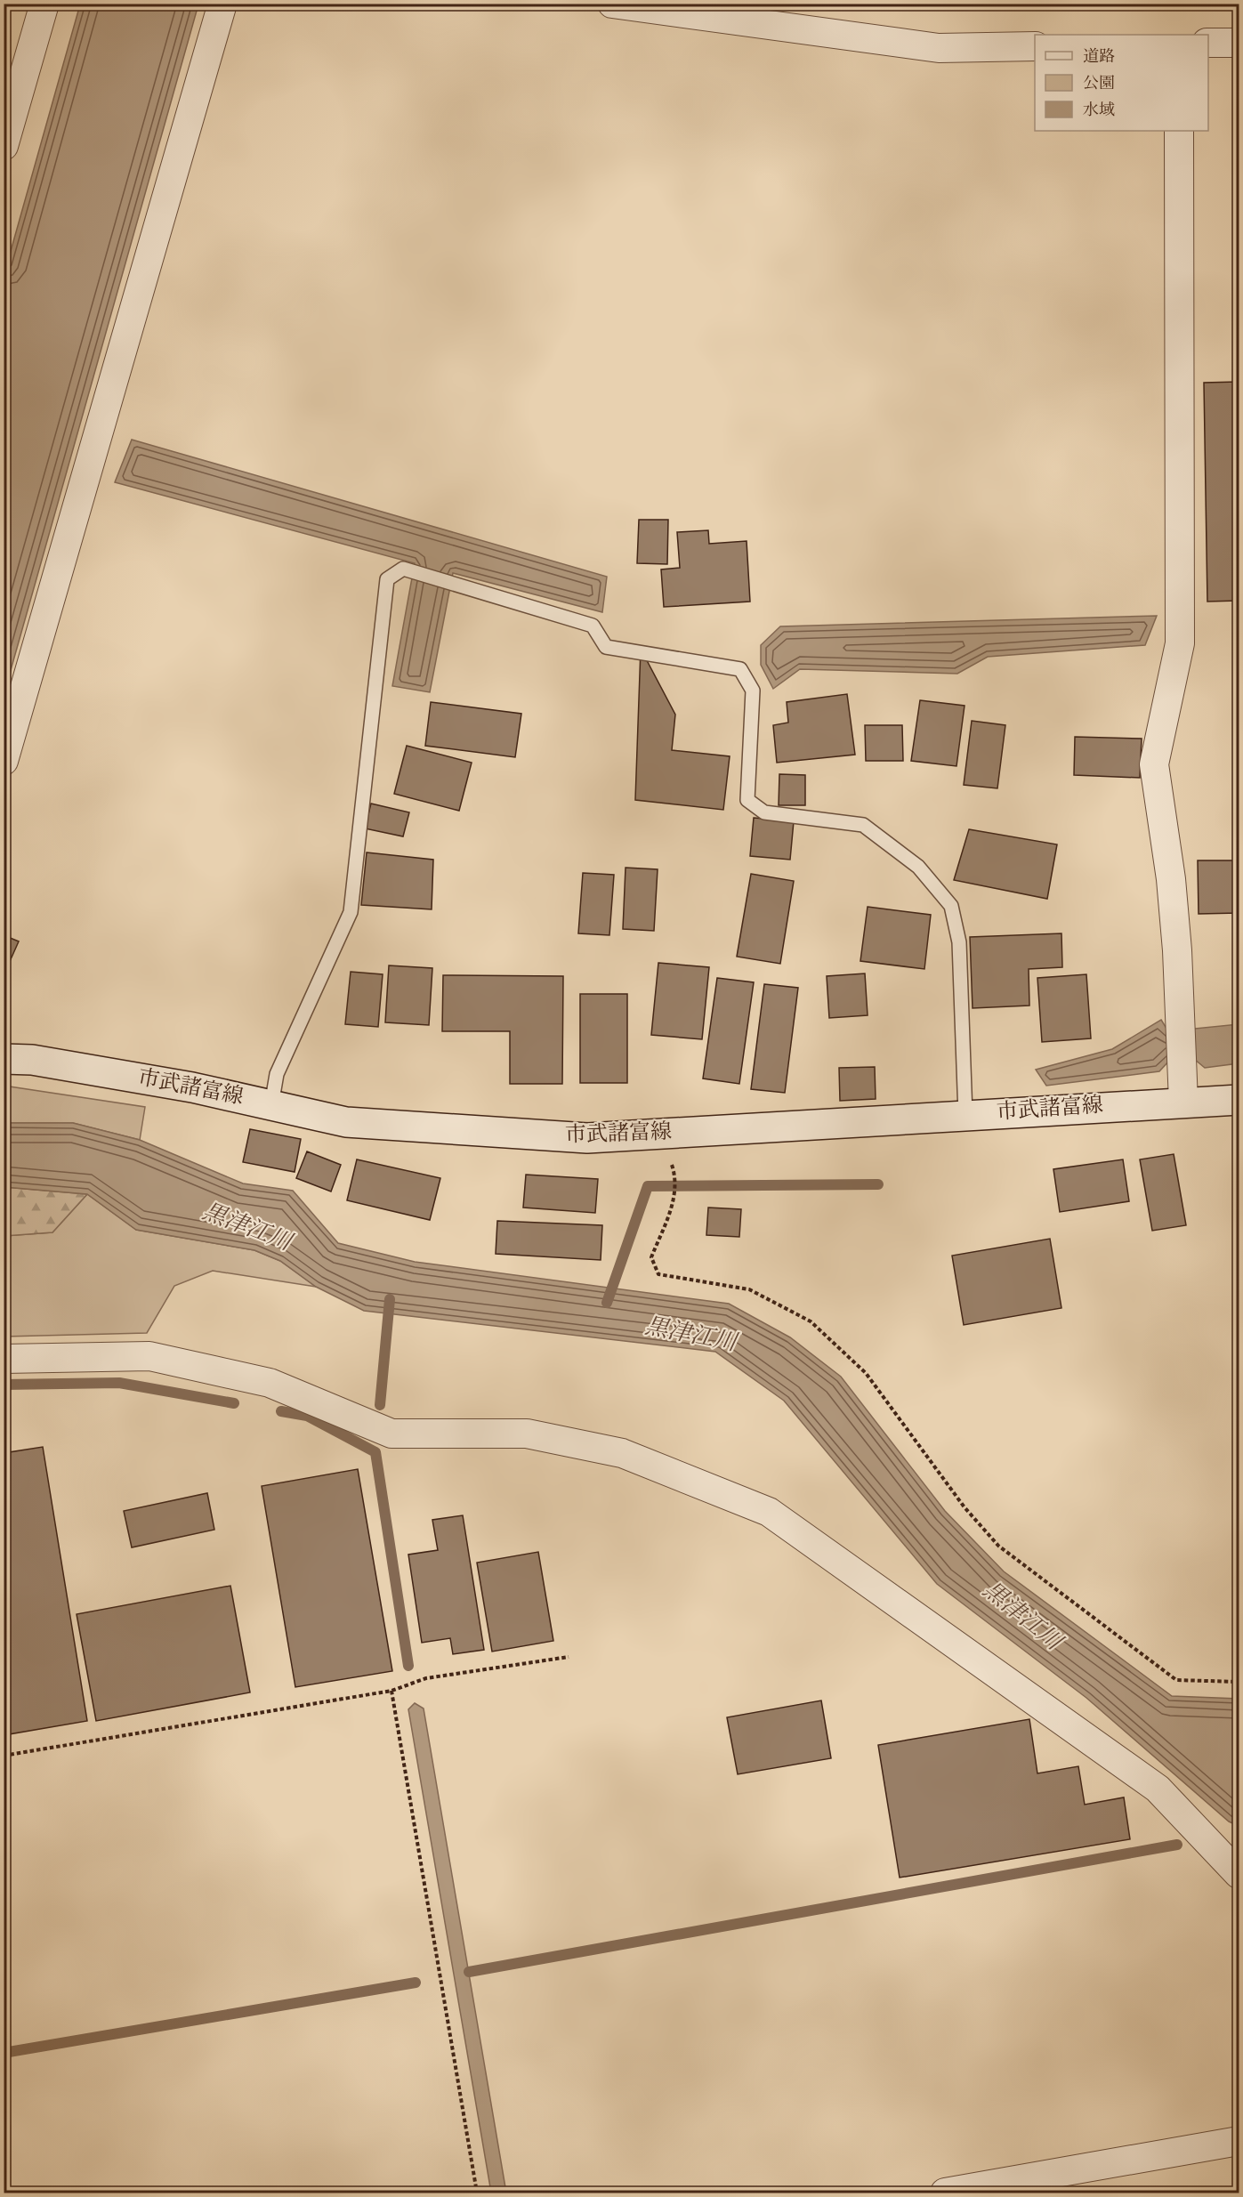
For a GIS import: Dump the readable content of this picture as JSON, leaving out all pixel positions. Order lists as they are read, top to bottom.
{
  "streets": {
    "main road": ["市武諸富線"]
  },
  "water": ["黒津江川"],
  "legend": ["道路", "公園", "水域"]
}
